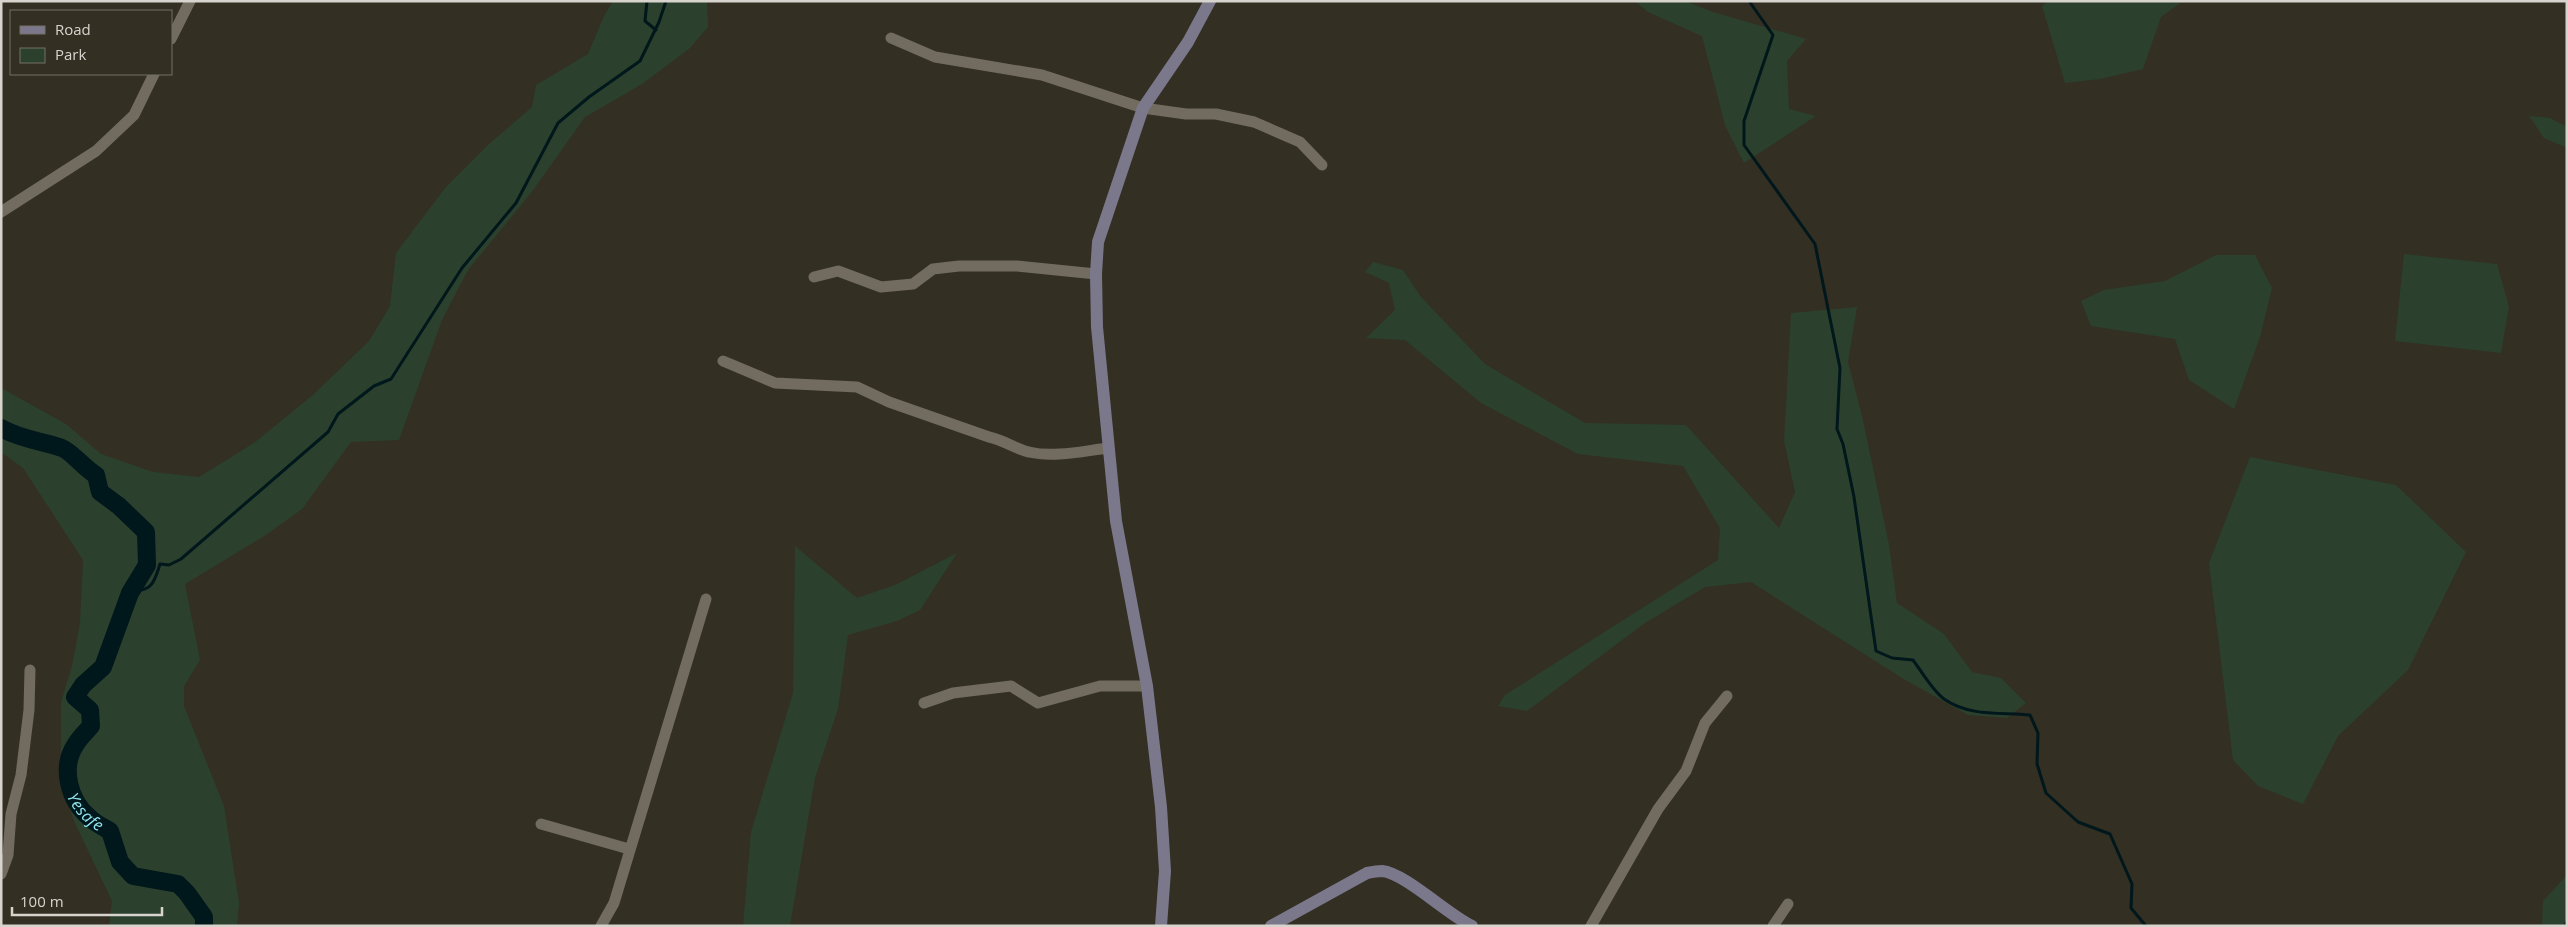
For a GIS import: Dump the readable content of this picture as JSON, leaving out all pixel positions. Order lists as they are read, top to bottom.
{
  "water": ["Yesafe"],
  "legend": ["Road", "Park"],
  "scale_bar": "100 m"
}
